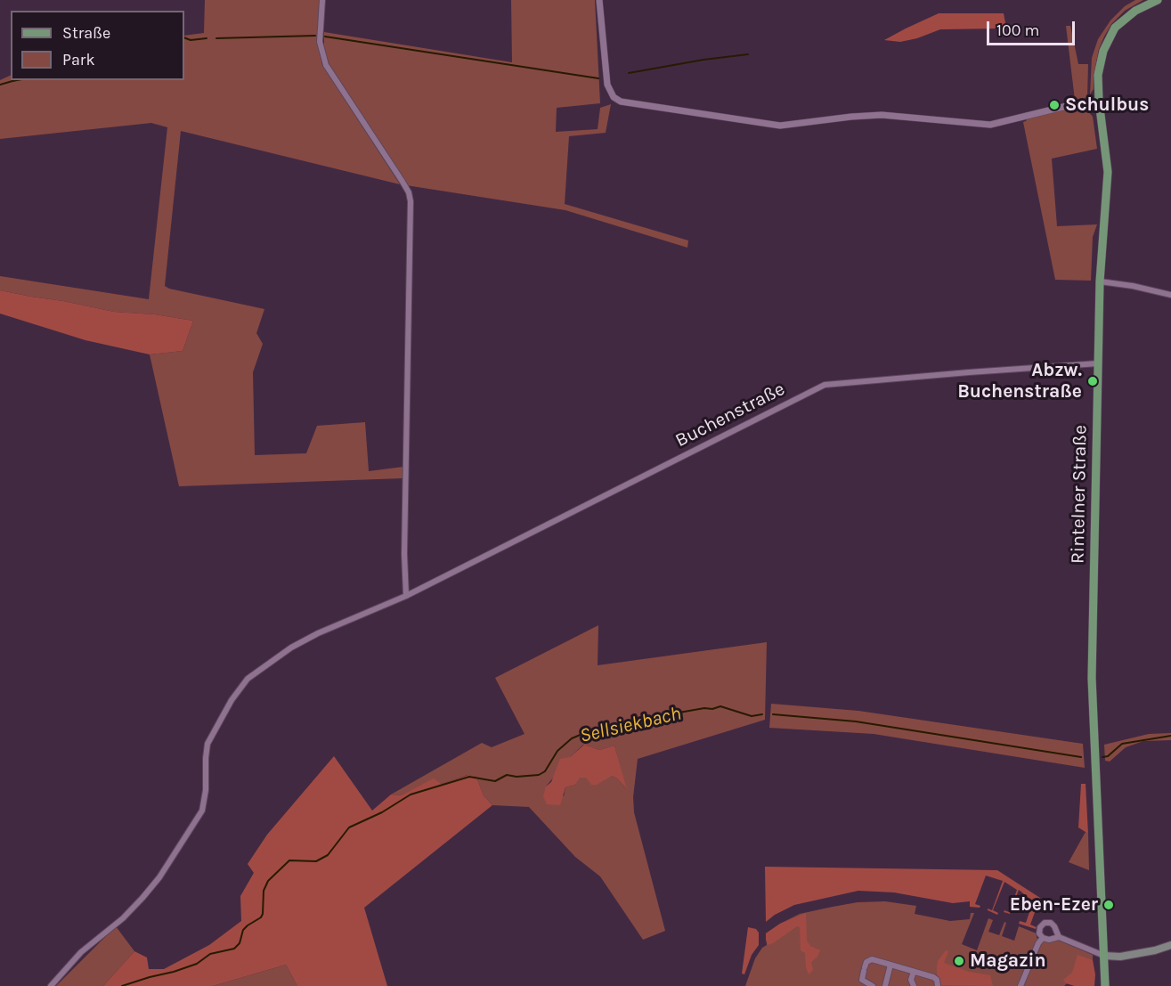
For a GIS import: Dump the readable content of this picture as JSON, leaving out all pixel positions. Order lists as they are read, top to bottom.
{
  "streets": {
    "main road": ["Rintelner Straße"],
    "street": ["Buchenstraße"]
  },
  "crossings": [
    ["Buchenstraße", "Rintelner Straße"]
  ],
  "water": ["Sellsiekbach"],
  "places": [
    "Schulbus",
    "Abzw. Buchenstraße",
    "Eben-Ezer",
    "Magazin"
  ],
  "legend": ["Straße", "Park"],
  "scale_bar": "100 m"
}
